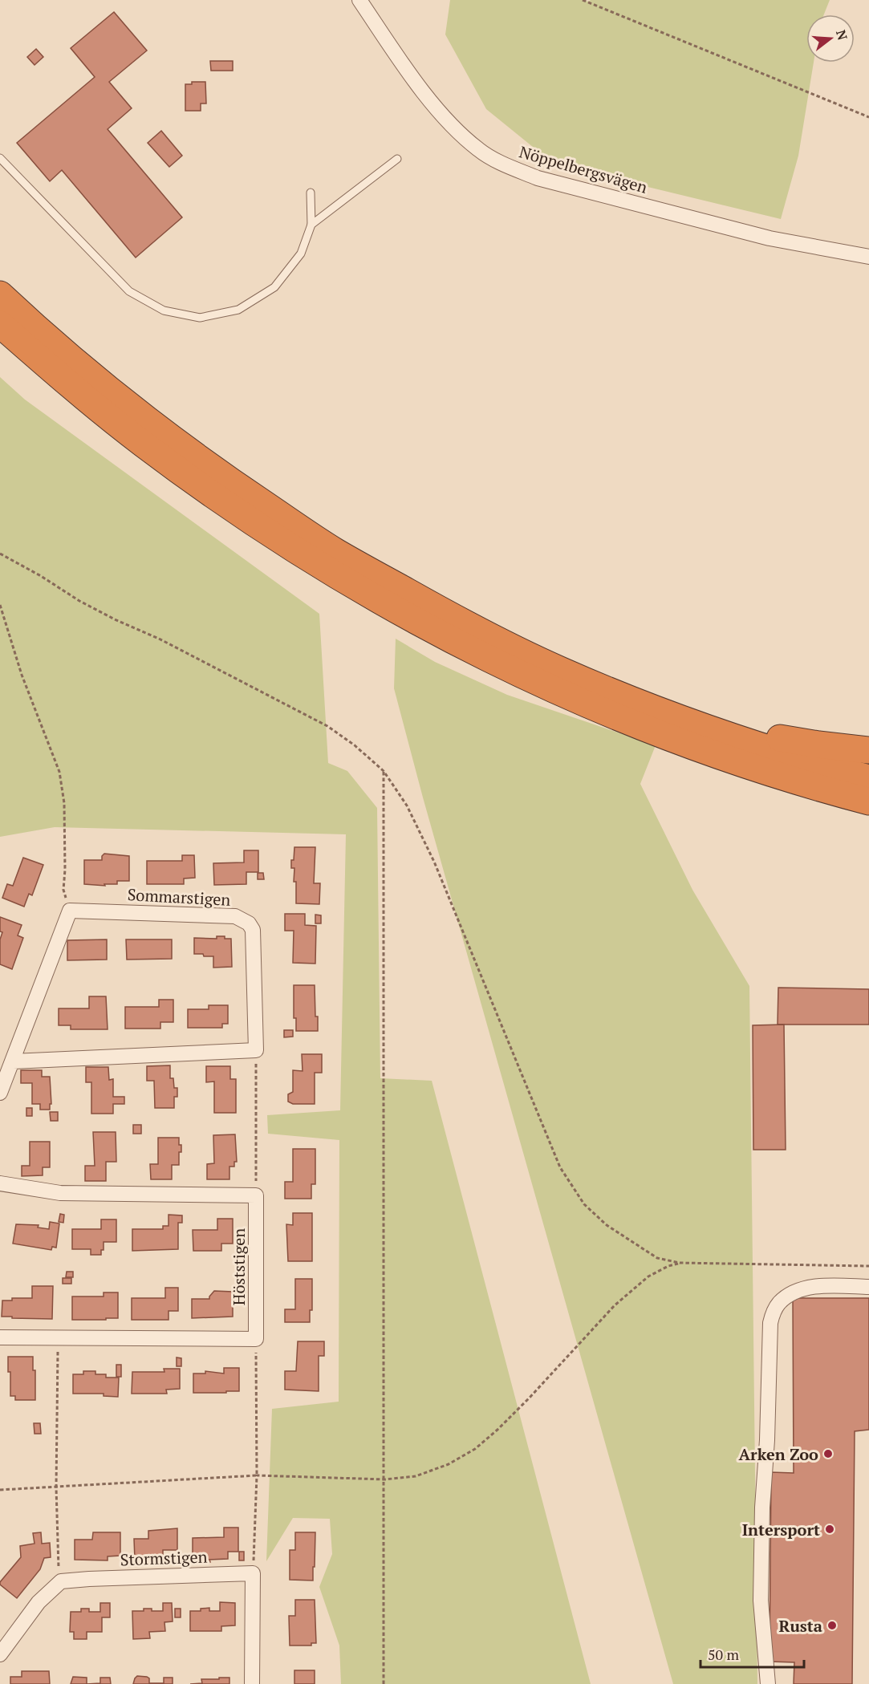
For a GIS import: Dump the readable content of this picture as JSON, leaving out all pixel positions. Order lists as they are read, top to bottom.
{
  "streets": {
    "street": [
      "Nöppelbergsvägen",
      "Sommarstigen",
      "Höststigen",
      "Stormstigen"
    ]
  },
  "places": ["Arken Zoo", "Intersport", "Rusta"],
  "scale_bar": "50 m",
  "north": "right"
}
